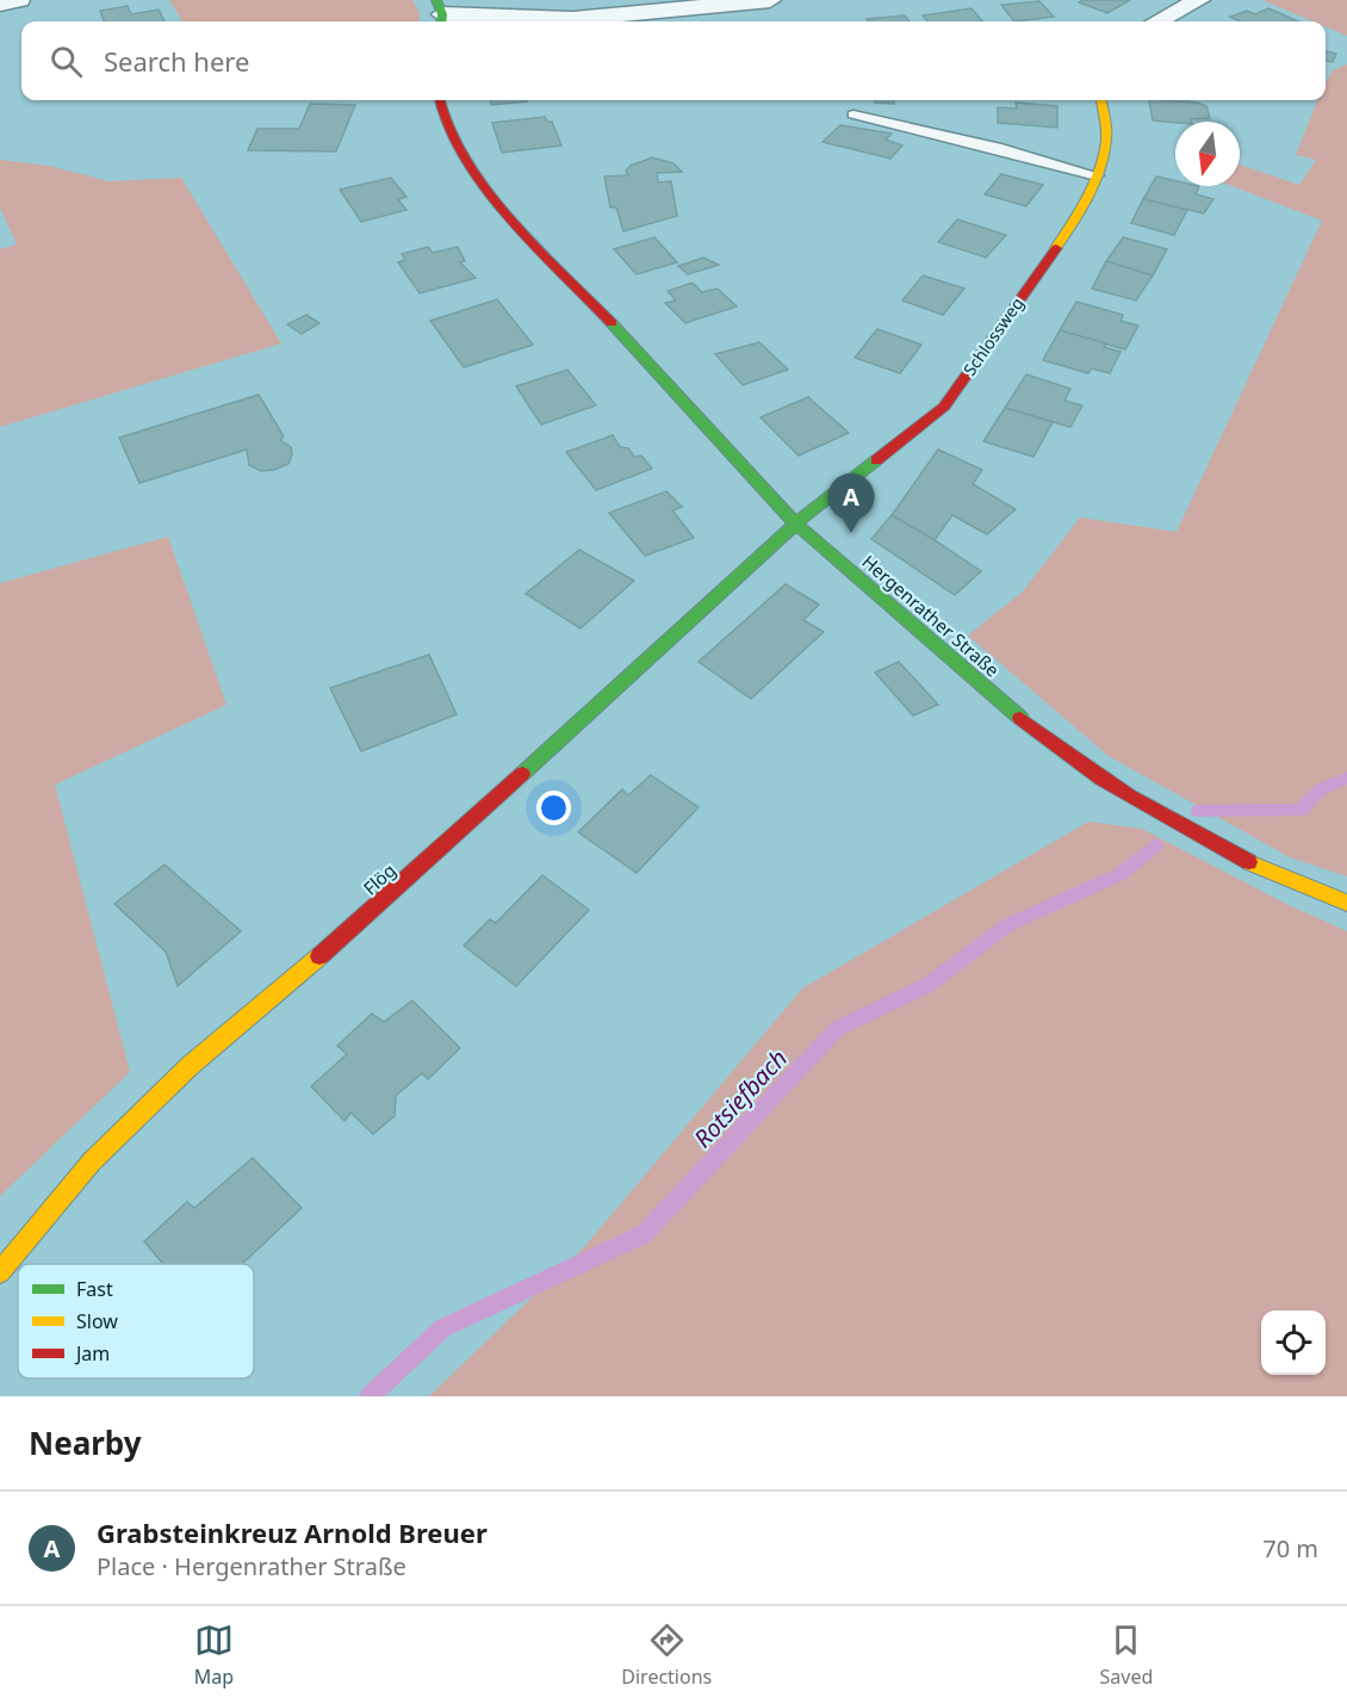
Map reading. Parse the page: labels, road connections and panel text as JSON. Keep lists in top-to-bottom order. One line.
{"streets":{"street":["Schlossweg","Hergenrather Straße","Flög"]},"crossings":[["Schlossweg","Hergenrather Straße"],["Schlossweg","Flög"],["Hergenrather Straße","Flög"]],"water":["Rotsiefbach"],"legend":["Fast","Slow","Jam"],"north":"bottom","page":{"search":"Search here","pins":"A","heading":"Nearby","list":[{"mark":"A","name":"Grabsteinkreuz Arnold Breuer","note":"Place · Hergenrather Straße","value":"70 m"}],"nav":["Map","Directions","Saved"]}}
